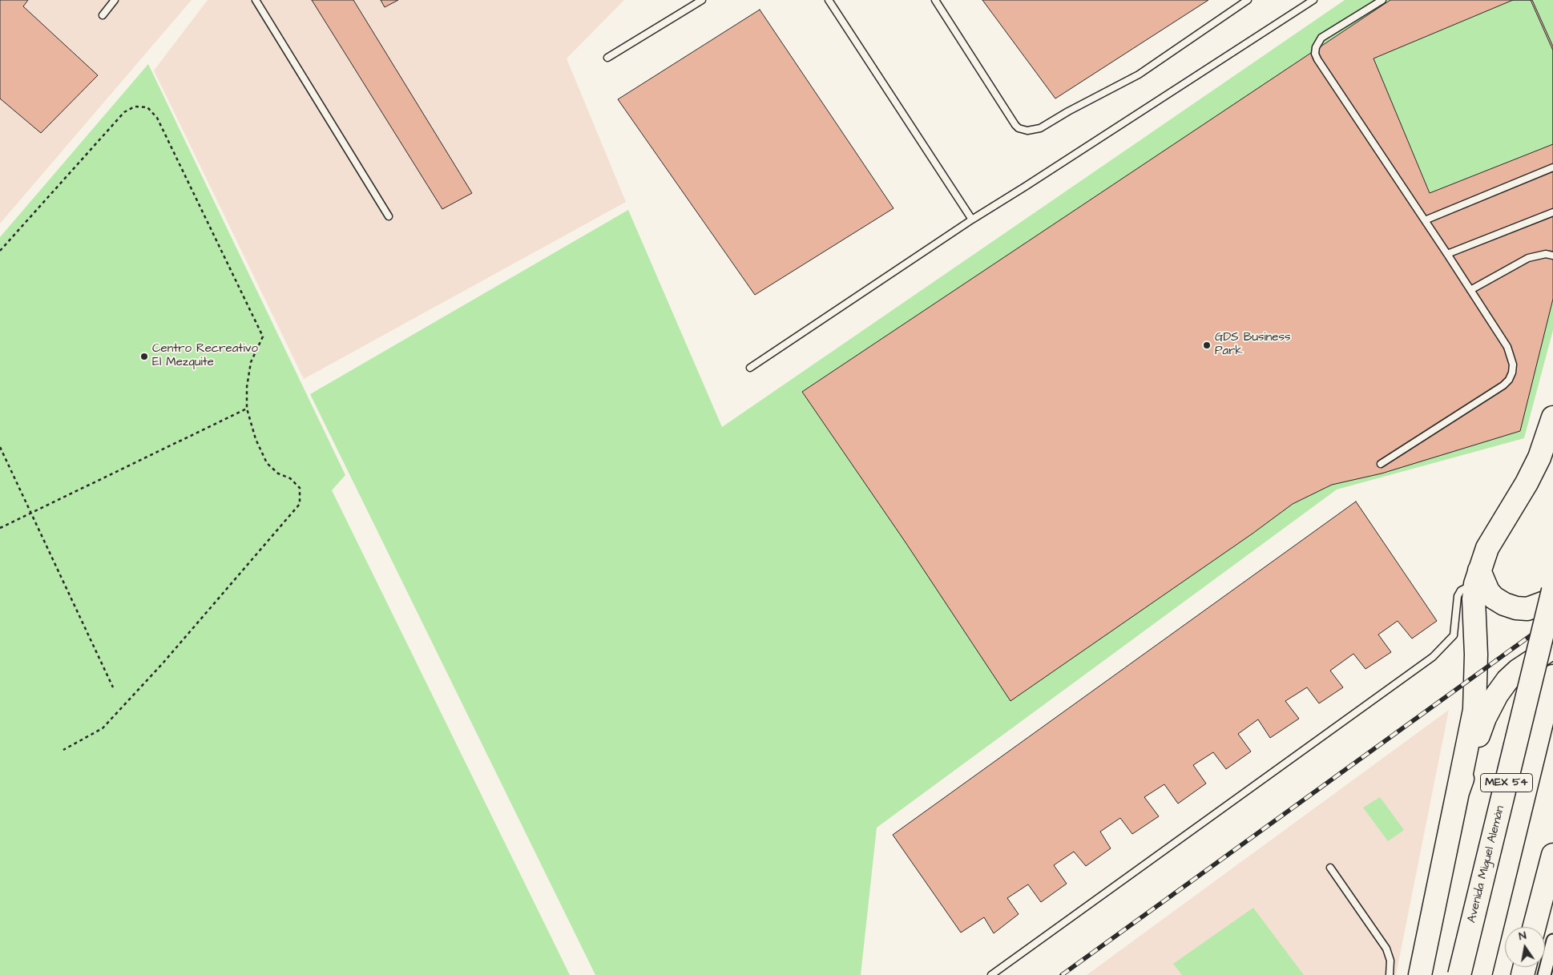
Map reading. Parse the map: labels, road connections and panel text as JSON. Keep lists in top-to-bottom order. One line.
{"streets":{"highway":["MEX 54","Avenida Miguel Alemán"]},"places":["GDS Business Park","Centro Recreativo El Mezquite"],"north":"top"}
